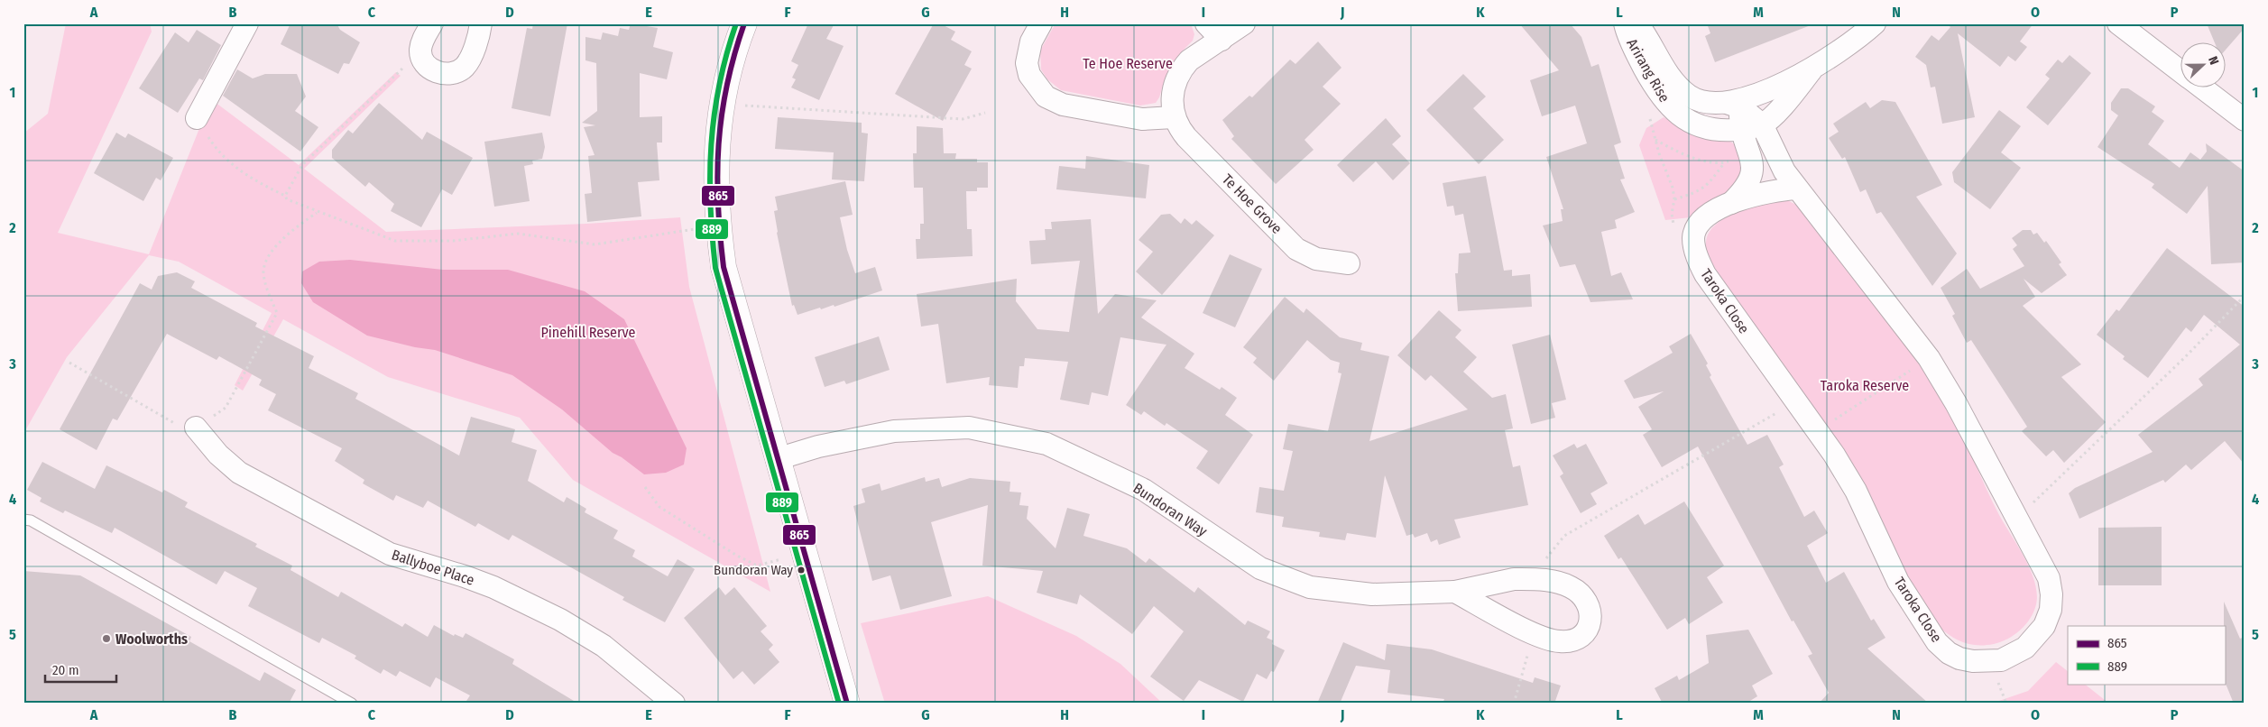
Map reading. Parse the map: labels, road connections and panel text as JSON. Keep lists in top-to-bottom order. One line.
{"streets":{"street":["Arirang Rise","Te Hoe Grove","Taroka Close","Bundoran Way","Ballyboe Place"]},"crossings":[["Arirang Rise","Taroka Close"]],"parks":["Te Hoe Reserve","Pinehill Reserve","Taroka Reserve"],"places":["Bundoran Way","Woolworths"],"lines":["transit line 865","transit line 889"],"legend":["865","889"],"scale_bar":"20 m","north":"right","grid":{"columns":["A","B","C","D","E","F","G","H","I","J","K","L","M","N","O","P"],"rows":["1","2","3","4","5"]}}
